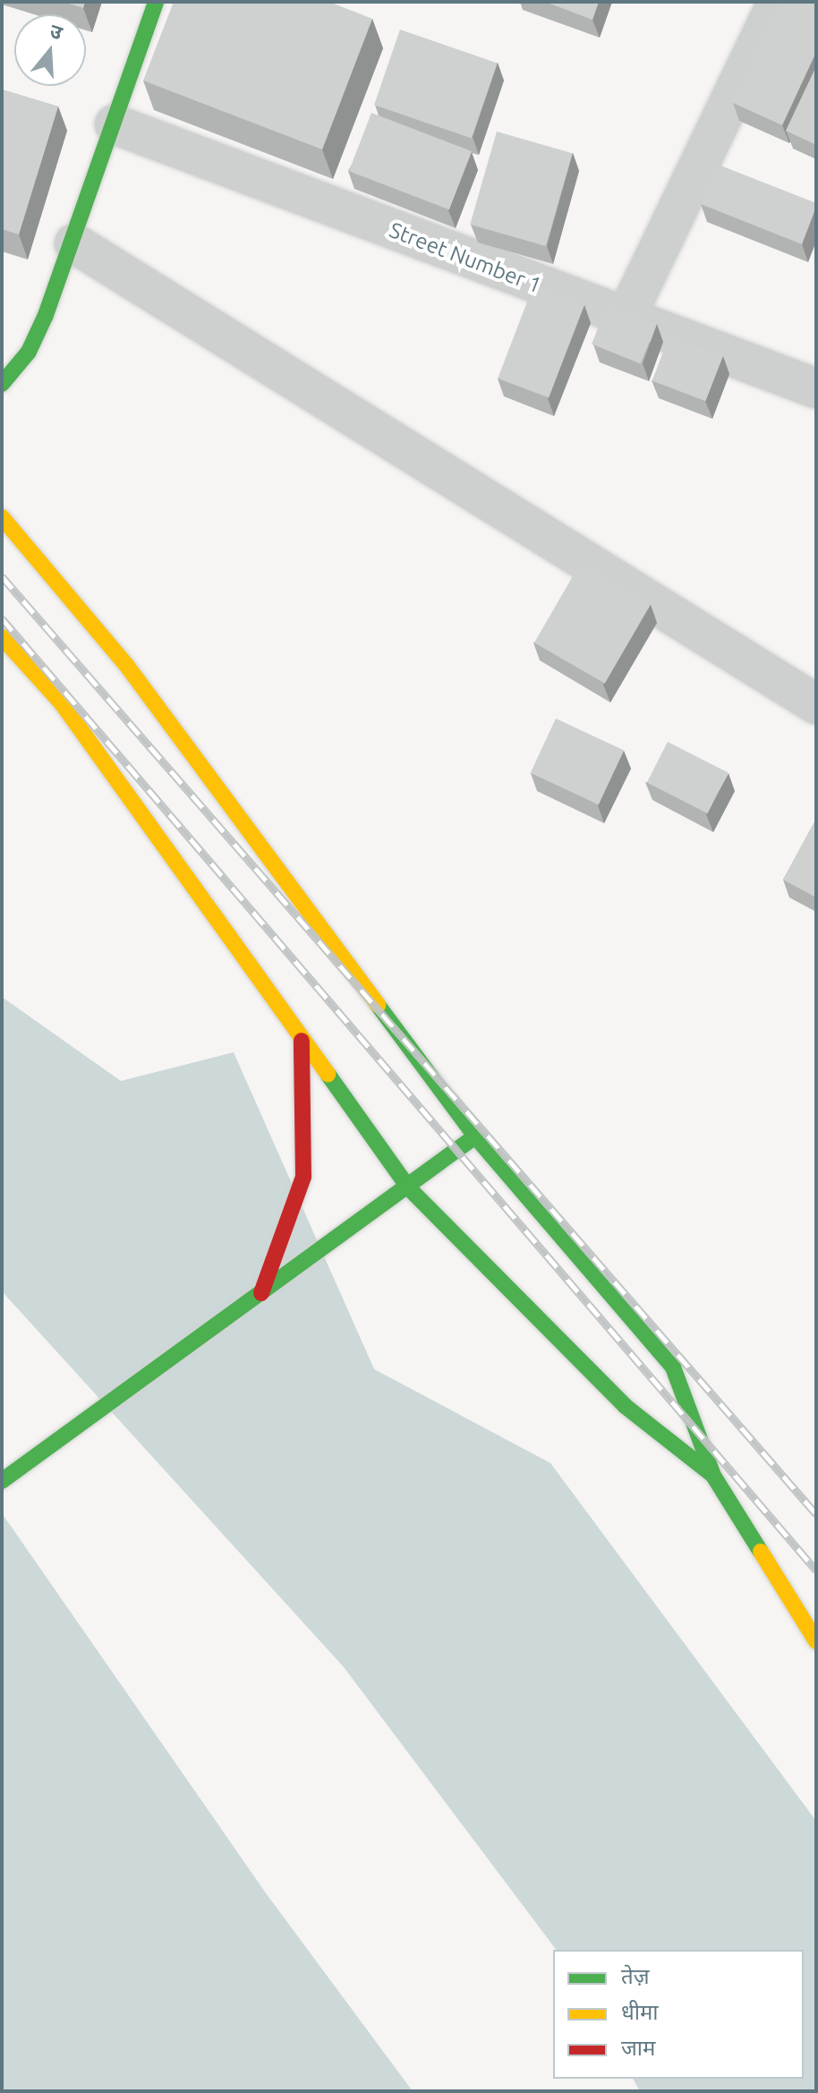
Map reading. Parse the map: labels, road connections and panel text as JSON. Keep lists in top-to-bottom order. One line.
{"streets":{"street":["Street Number 1"]},"legend":["तेज़","धीमा","जाम"],"north":"top"}
